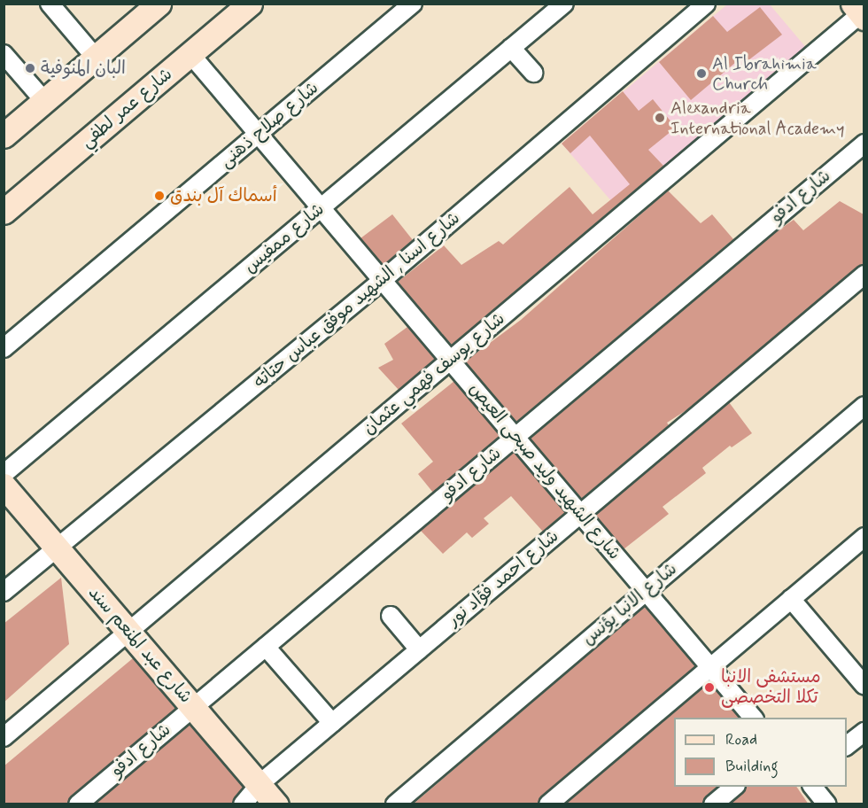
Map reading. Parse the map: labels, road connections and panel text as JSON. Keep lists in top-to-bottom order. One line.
{"streets":{"street":["شارع عمر لطفي","شارع صلاح ذهنى","شارع ادفو","شارع ممفيس","شارع اسنا , الشهيد موفق عباس حتاته","شارع يوسف فهمي عثمان","شارع الشهيد وليد صبحى العيص","شارع احمد فؤاد نور","شارع الانبا يؤنس","شارع عبد المنعم سند"]},"crossings":[["شارع عمر لطفي","شارع الشهيد وليد صبحى العيص"],["شارع صلاح ذهنى","شارع الشهيد وليد صبحى العيص"],["شارع ادفو","شارع الشهيد وليد صبحى العيص"],["شارع ادفو","شارع عبد المنعم سند"],["شارع ممفيس","شارع الشهيد وليد صبحى العيص"],["شارع اسنا , الشهيد موفق عباس حتاته","شارع الشهيد وليد صبحى العيص"],["شارع اسنا , الشهيد موفق عباس حتاته","شارع عبد المنعم سند"],["شارع يوسف فهمي عثمان","شارع الشهيد وليد صبحى العيص"],["شارع يوسف فهمي عثمان","شارع عبد المنعم سند"],["شارع الشهيد وليد صبحى العيص","شارع احمد فؤاد نور"],["شارع الشهيد وليد صبحى العيص","شارع الانبا يؤنس"],["شارع احمد فؤاد نور","شارع عبد المنعم سند"]],"places":["البان المنوفية","Al Ibrahimia Church","Alexandria International Academy","أسماك آل بندق","مستشفى الانبا تكلا التخصصى"],"legend":["Road","Building"]}
